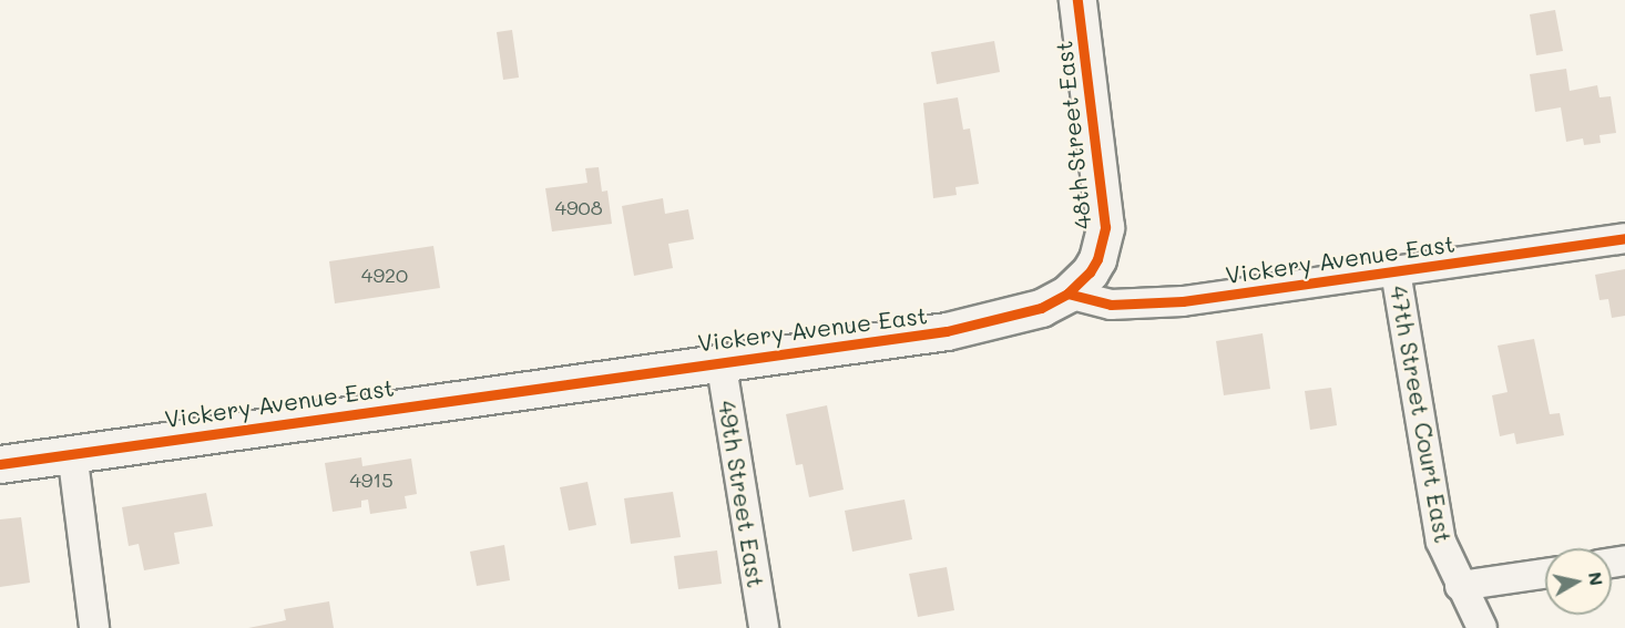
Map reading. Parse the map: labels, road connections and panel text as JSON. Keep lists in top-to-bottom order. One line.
{"streets":{"street":["48th Street East","Vickery Avenue East","47th Street Court East","49th Street East"]},"crossings":[["48th Street East","Vickery Avenue East"],["Vickery Avenue East","47th Street Court East"],["Vickery Avenue East","49th Street East"]],"house_numbers":["4908","4920","4915"],"north":"right"}
